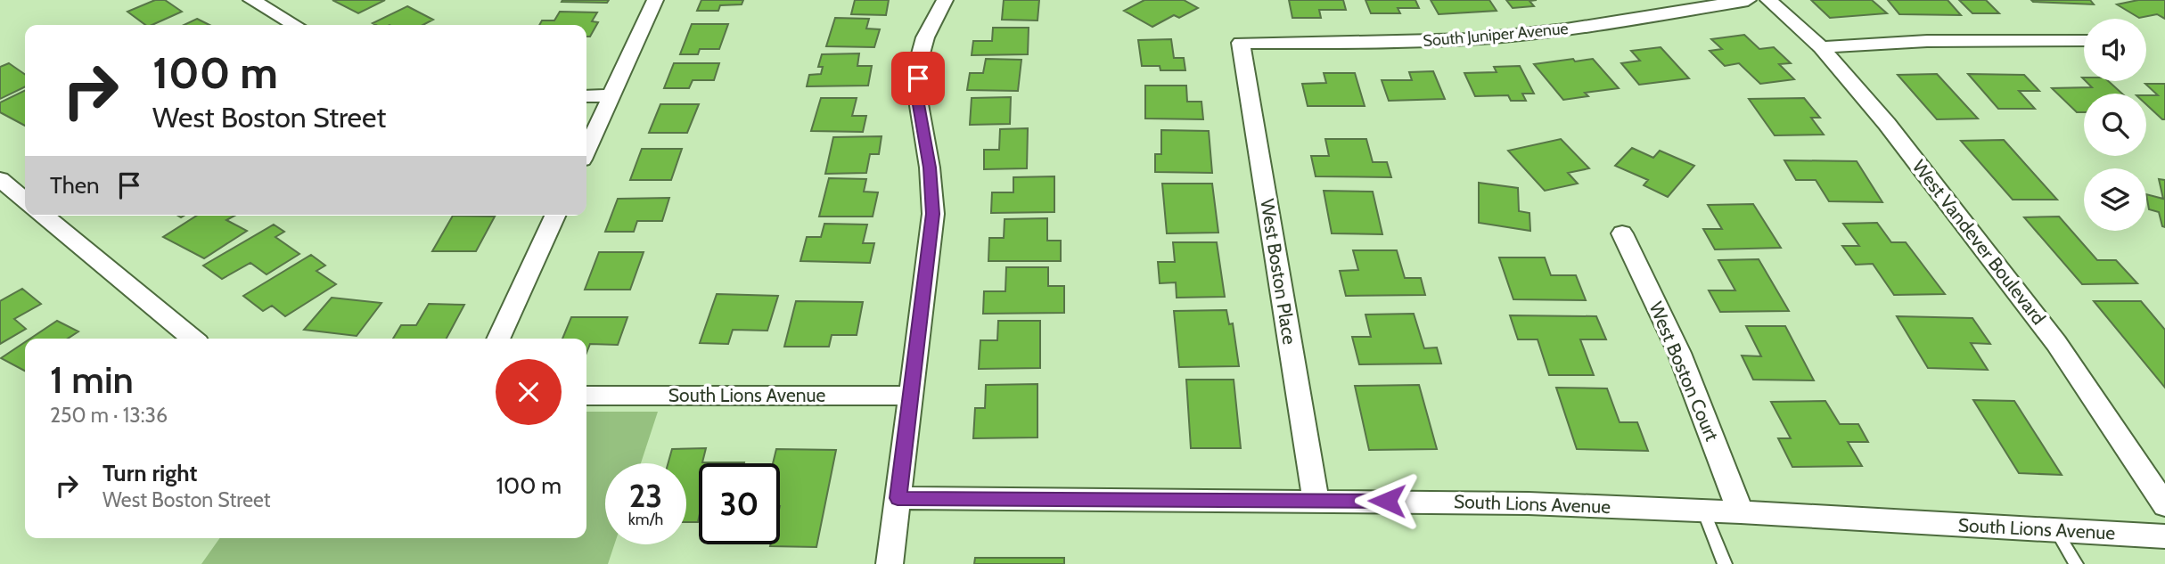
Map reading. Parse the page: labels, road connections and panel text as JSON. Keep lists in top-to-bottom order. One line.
{"streets":{"street":["South Juniper Avenue","West Vandever Boulevard","West Boston Place","West Boston Court","South Lions Avenue"]},"crossings":[["South Juniper Avenue","West Boston Place"],["West Boston Place","South Lions Avenue"],["West Boston Court","South Lions Avenue"]],"page":{"turn":["100 m","West Boston Street"],"then":"Then","heading":["1 min","250 m · 13:36"],"list":[{"name":"Turn right","note":"West Boston Street","value":"100 m"}],"speed":"23 km/h","limit":"30"}}
